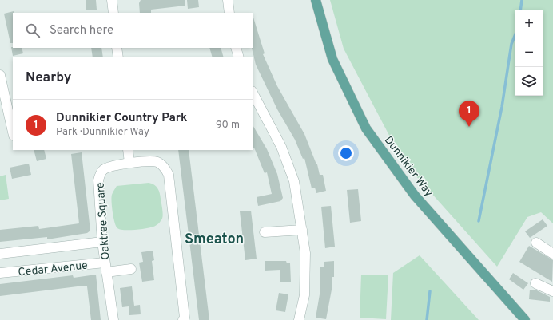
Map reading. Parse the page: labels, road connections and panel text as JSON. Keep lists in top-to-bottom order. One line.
{"streets":{"main road":["Dunnikier Way"],"street":["Oaktree Square","Cedar Avenue"]},"crossings":[["Oaktree Square","Cedar Avenue"]],"districts":["Smeaton"],"page":{"map_buttons":["+","−"],"search":"Search here","heading":"Nearby","list":[{"mark":"1","name":"Dunnikier Country Park","note":"Park · Dunnikier Way","value":"90 m"}],"pins":"1"}}
